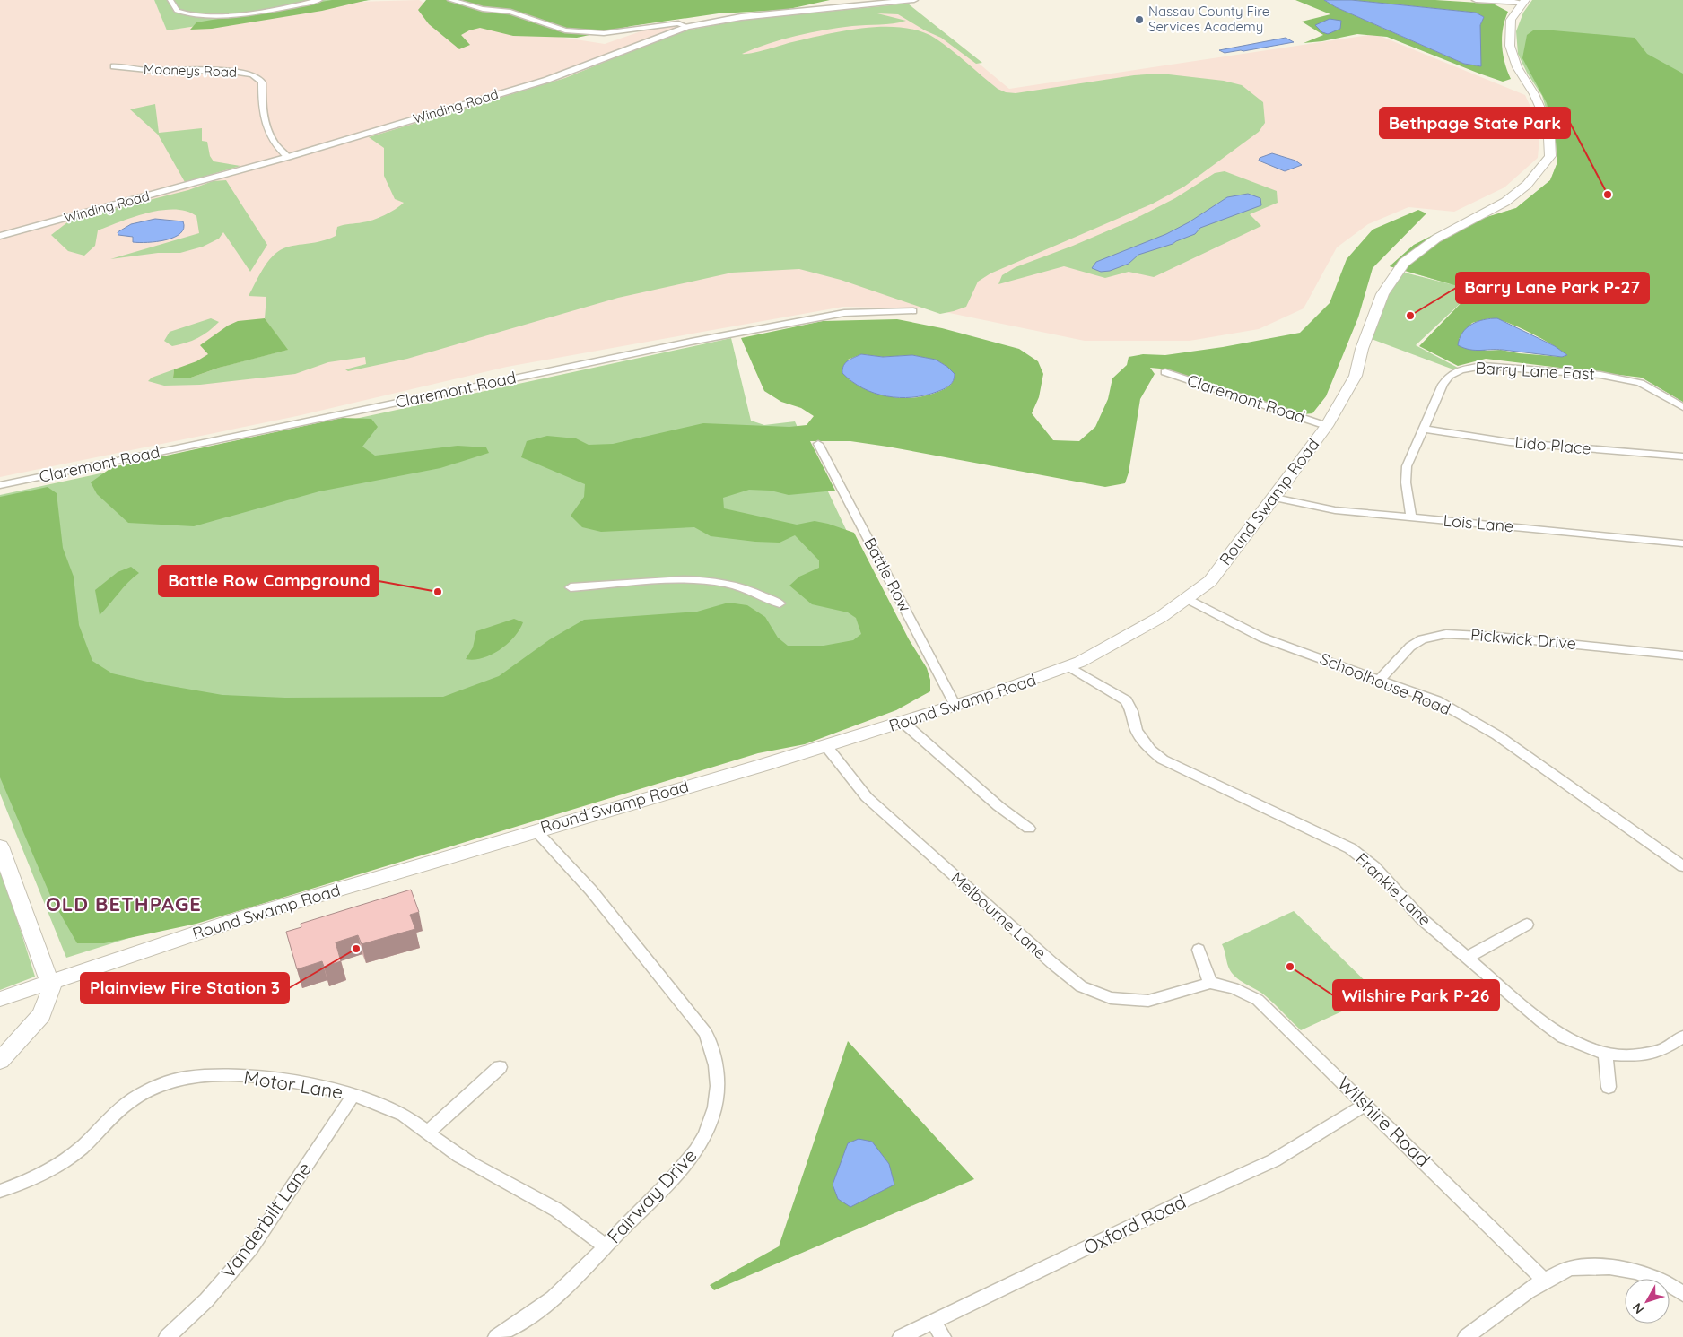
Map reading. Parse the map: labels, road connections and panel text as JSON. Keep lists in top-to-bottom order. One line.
{"streets":{"main road":["Round Swamp Road"],"street":["Mooneys Road","Winding Road","Barry Lane East","Claremont Road","Lido Place","Lois Lane","Battle Row","Pickwick Drive","Schoolhouse Road","Frankie Lane","Melbourne Lane","Motor Lane","Wilshire Road","Fairway Drive","Vanderbilt Lane","Oxford Road"]},"crossings":[["Mooneys Road","Winding Road"],["Barry Lane East","Lido Place"],["Barry Lane East","Lois Lane"],["Claremont Road","Round Swamp Road"],["Round Swamp Road","Lois Lane"],["Round Swamp Road","Battle Row"],["Round Swamp Road","Schoolhouse Road"],["Round Swamp Road","Frankie Lane"],["Round Swamp Road","Melbourne Lane"],["Round Swamp Road","Fairway Drive"],["Pickwick Drive","Schoolhouse Road"],["Melbourne Lane","Wilshire Road"],["Motor Lane","Fairway Drive"],["Motor Lane","Vanderbilt Lane"],["Wilshire Road","Oxford Road"]],"districts":["OLD BETHPAGE"],"places":["Nassau County Fire Services Academy","Bethpage State Park","Barry Lane Park P-27","Battle Row Campground","Plainview Fire Station 3","Wilshire Park P-26"],"north":"bottom left"}
